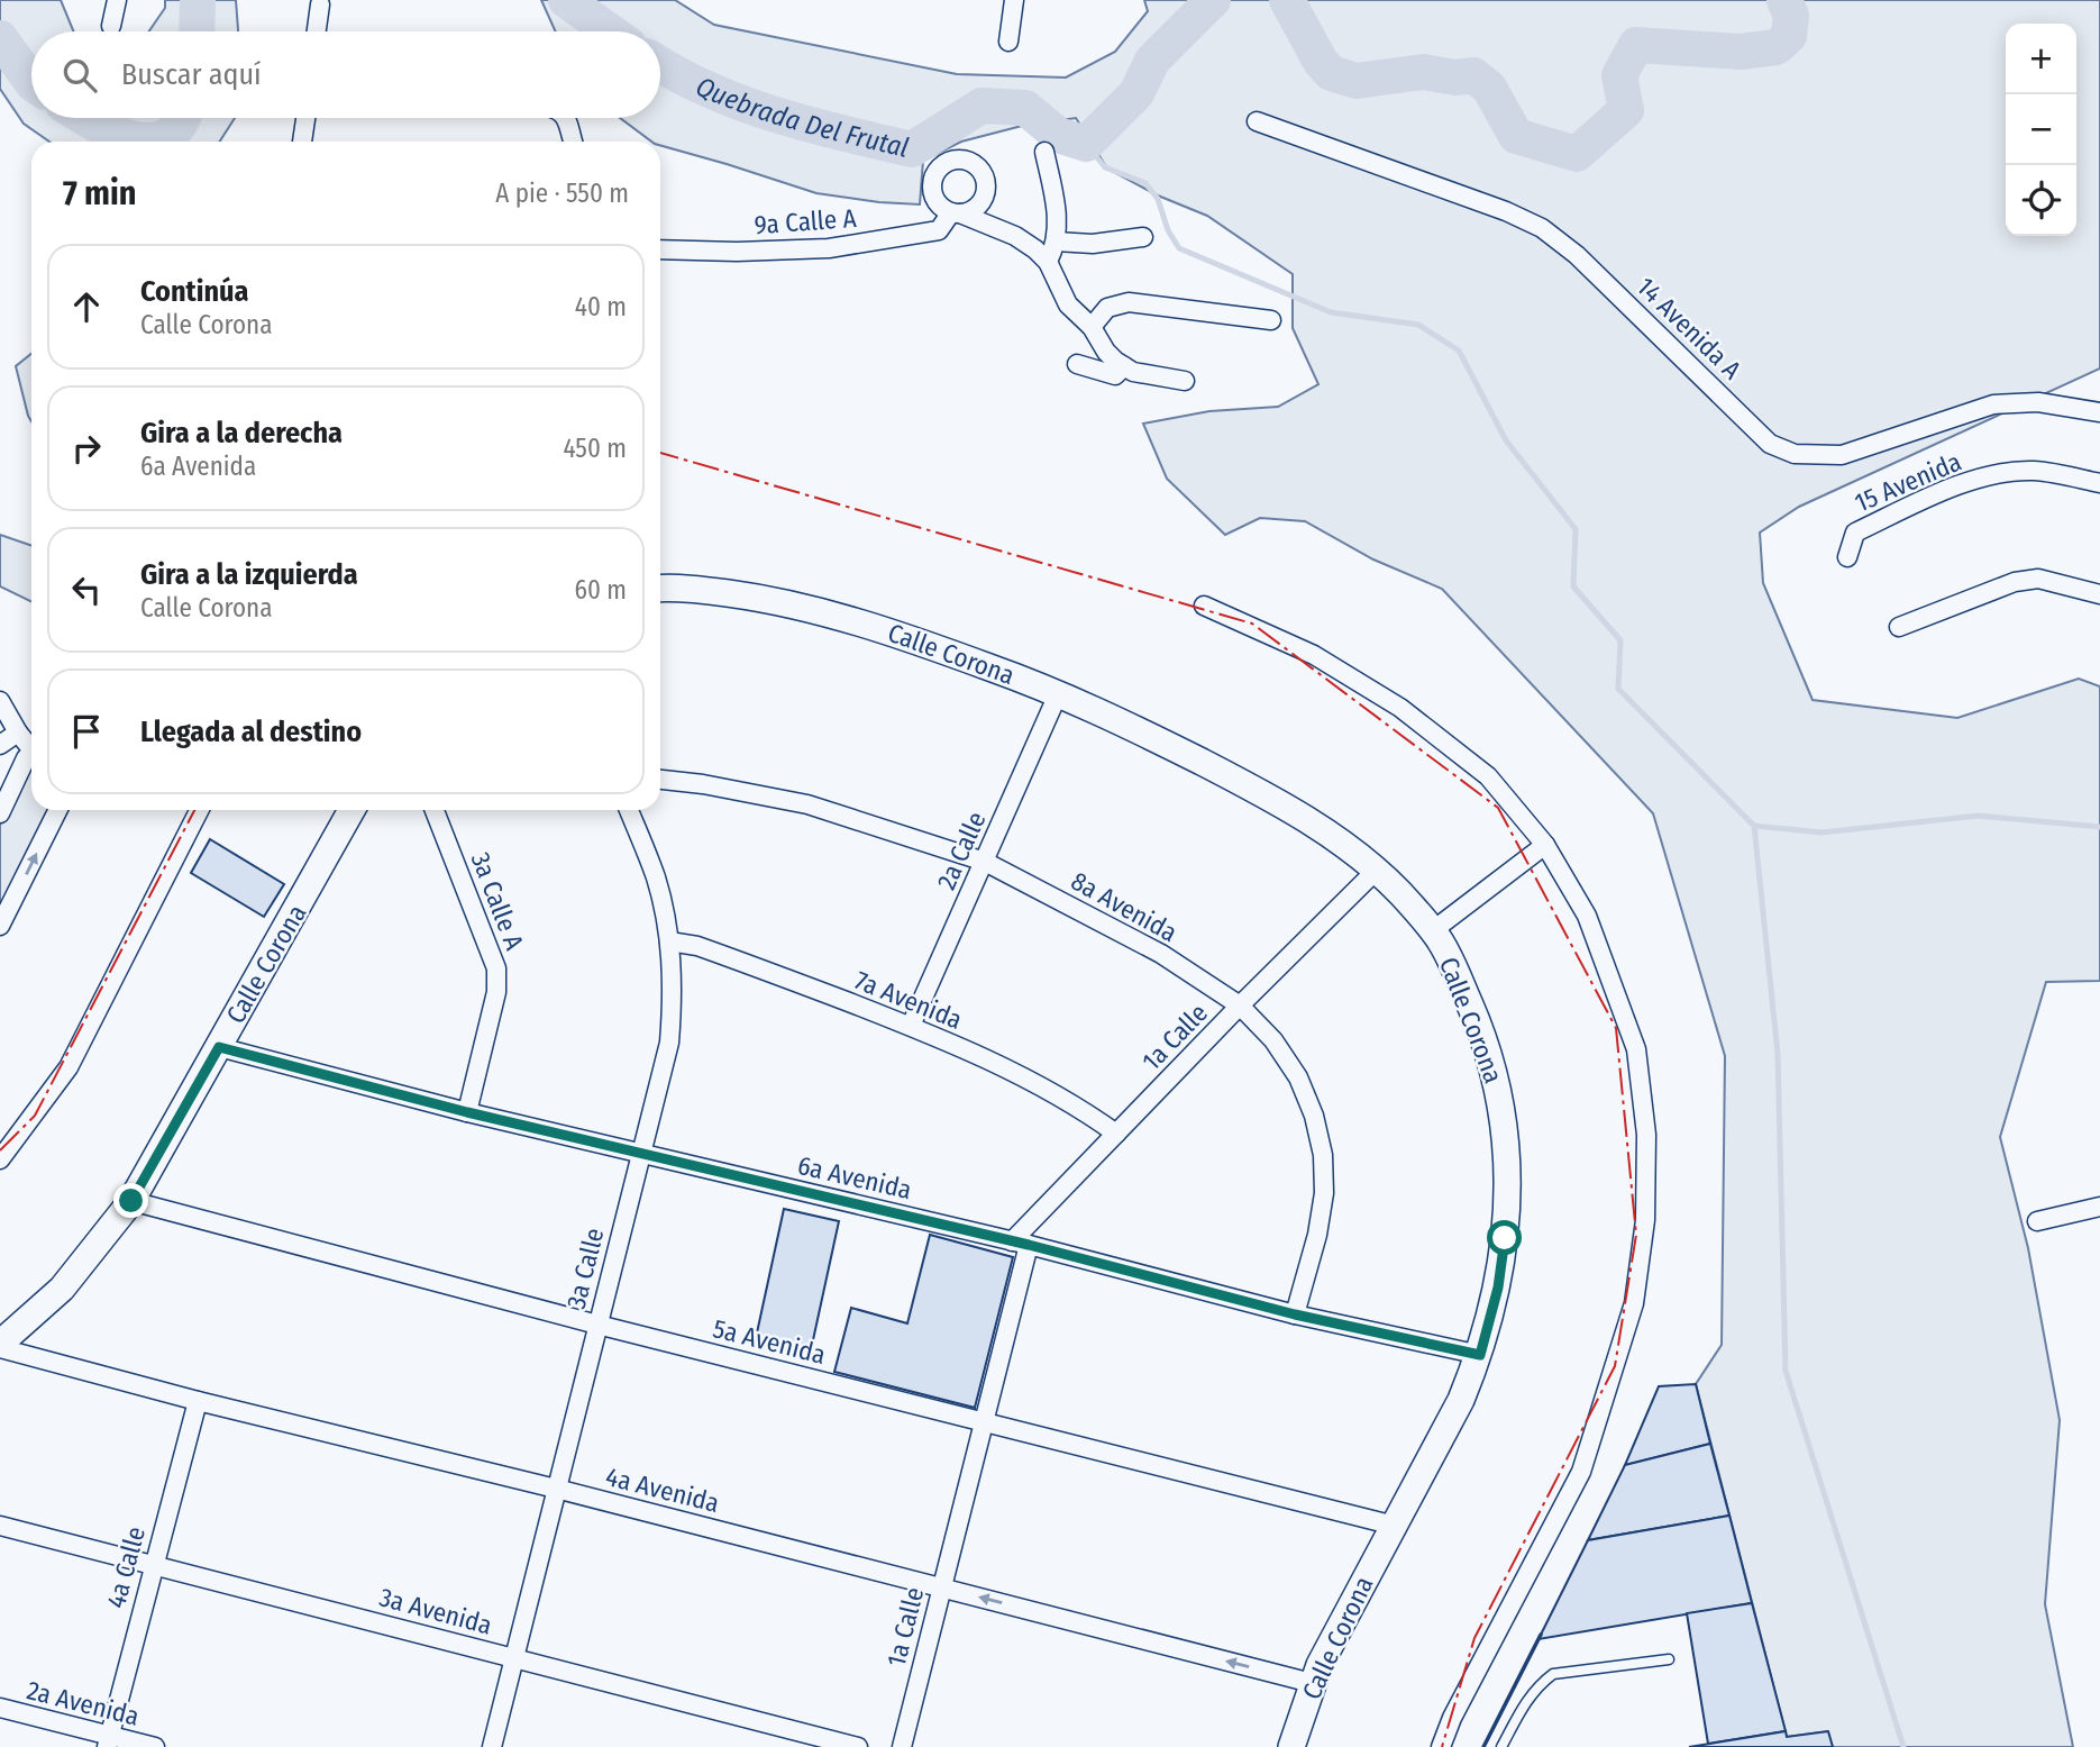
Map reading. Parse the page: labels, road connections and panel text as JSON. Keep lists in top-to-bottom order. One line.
{"streets":{"street":["9a Calle A","14 Avenida A","15 Avenida","Calle Corona","2a Calle","3a Calle A","8a Avenida","7a Avenida","1a Calle","6a Avenida","3a Calle","5a Avenida","4a Avenida","4a Calle","3a Avenida","2a Avenida"]},"crossings":[["Calle Corona","2a Calle"],["Calle Corona","1a Calle"],["Calle Corona","6a Avenida"],["Calle Corona","5a Avenida"],["Calle Corona","4a Avenida"],["2a Calle","8a Avenida"],["2a Calle","7a Avenida"],["3a Calle A","6a Avenida"],["8a Avenida","1a Calle"],["8a Avenida","6a Avenida"],["7a Avenida","1a Calle"],["7a Avenida","3a Calle"],["1a Calle","6a Avenida"],["1a Calle","5a Avenida"],["1a Calle","4a Avenida"],["6a Avenida","3a Calle"],["3a Calle","5a Avenida"],["3a Calle","4a Avenida"],["3a Calle","3a Avenida"],["4a Avenida","4a Calle"],["4a Calle","3a Avenida"],["4a Calle","2a Avenida"]],"water":["Quebrada Del Frutal"],"page":{"map_buttons":["+","−"],"search":"Buscar aquí","heading":["7 min","A pie · 550 m"],"list":[["Continúa","Calle Corona","40 m"],["Gira a la derecha","6a Avenida","450 m"],["Gira a la izquierda","Calle Corona","60 m"],"Llegada al destino"]}}
